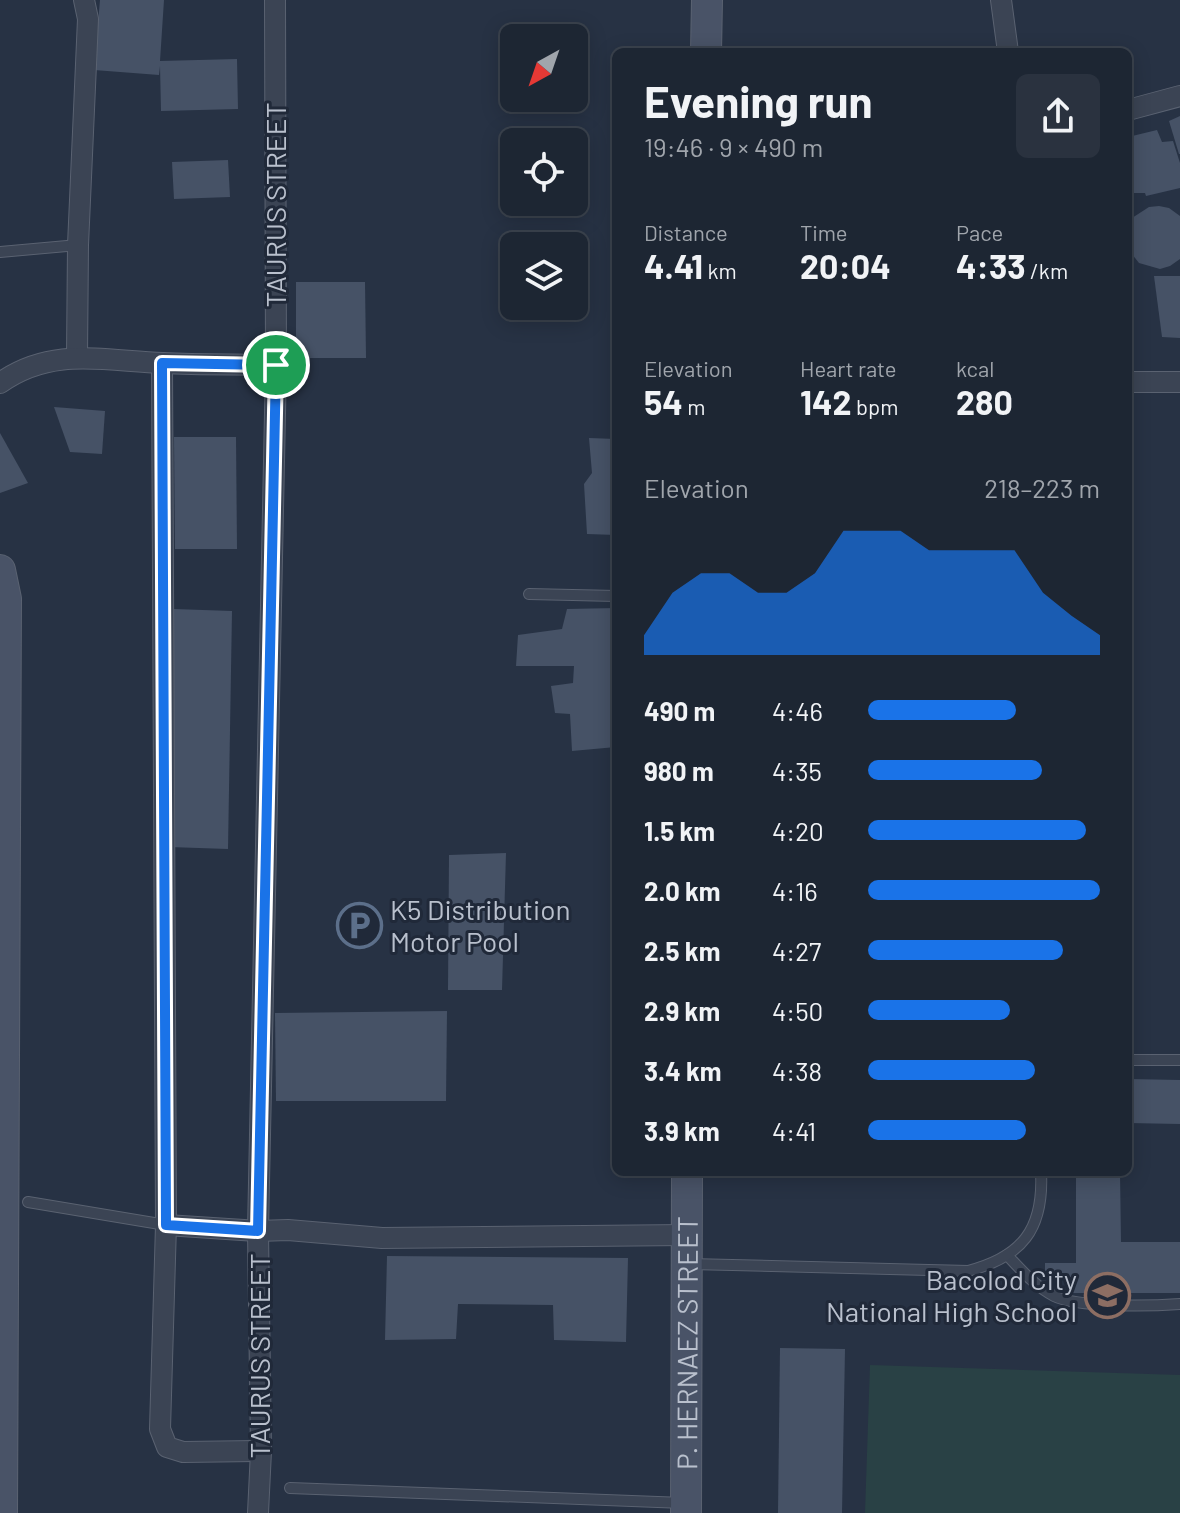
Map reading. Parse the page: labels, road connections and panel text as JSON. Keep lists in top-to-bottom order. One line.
{"streets":{"street":["TAURUS STREET","P. HERNAEZ STREET"]},"places":{"parking":["K5 Distribution Motor Pool"],"school or university":["Bacolod City National High School"]},"north":"bottom left","page":{"heading":["Evening run","19:46 · 9 × 490 m"],"stats":[["Distance","4.41 km"],["Time","20:04"],["Pace","4:33 /km"],["Elevation","54 m"],["Heart rate","142 bpm"],["kcal","280"]],"chart":["Elevation","218–223 m"],"list":[{"name":"490 m","note":"4:46"},{"name":"980 m","note":"4:35"},{"name":"1.5 km","note":"4:20"},{"name":"2.0 km","note":"4:16"},{"name":"2.5 km","note":"4:27"},{"name":"2.9 km","note":"4:50"},{"name":"3.4 km","note":"4:38"},{"name":"3.9 km","note":"4:41"}]}}
